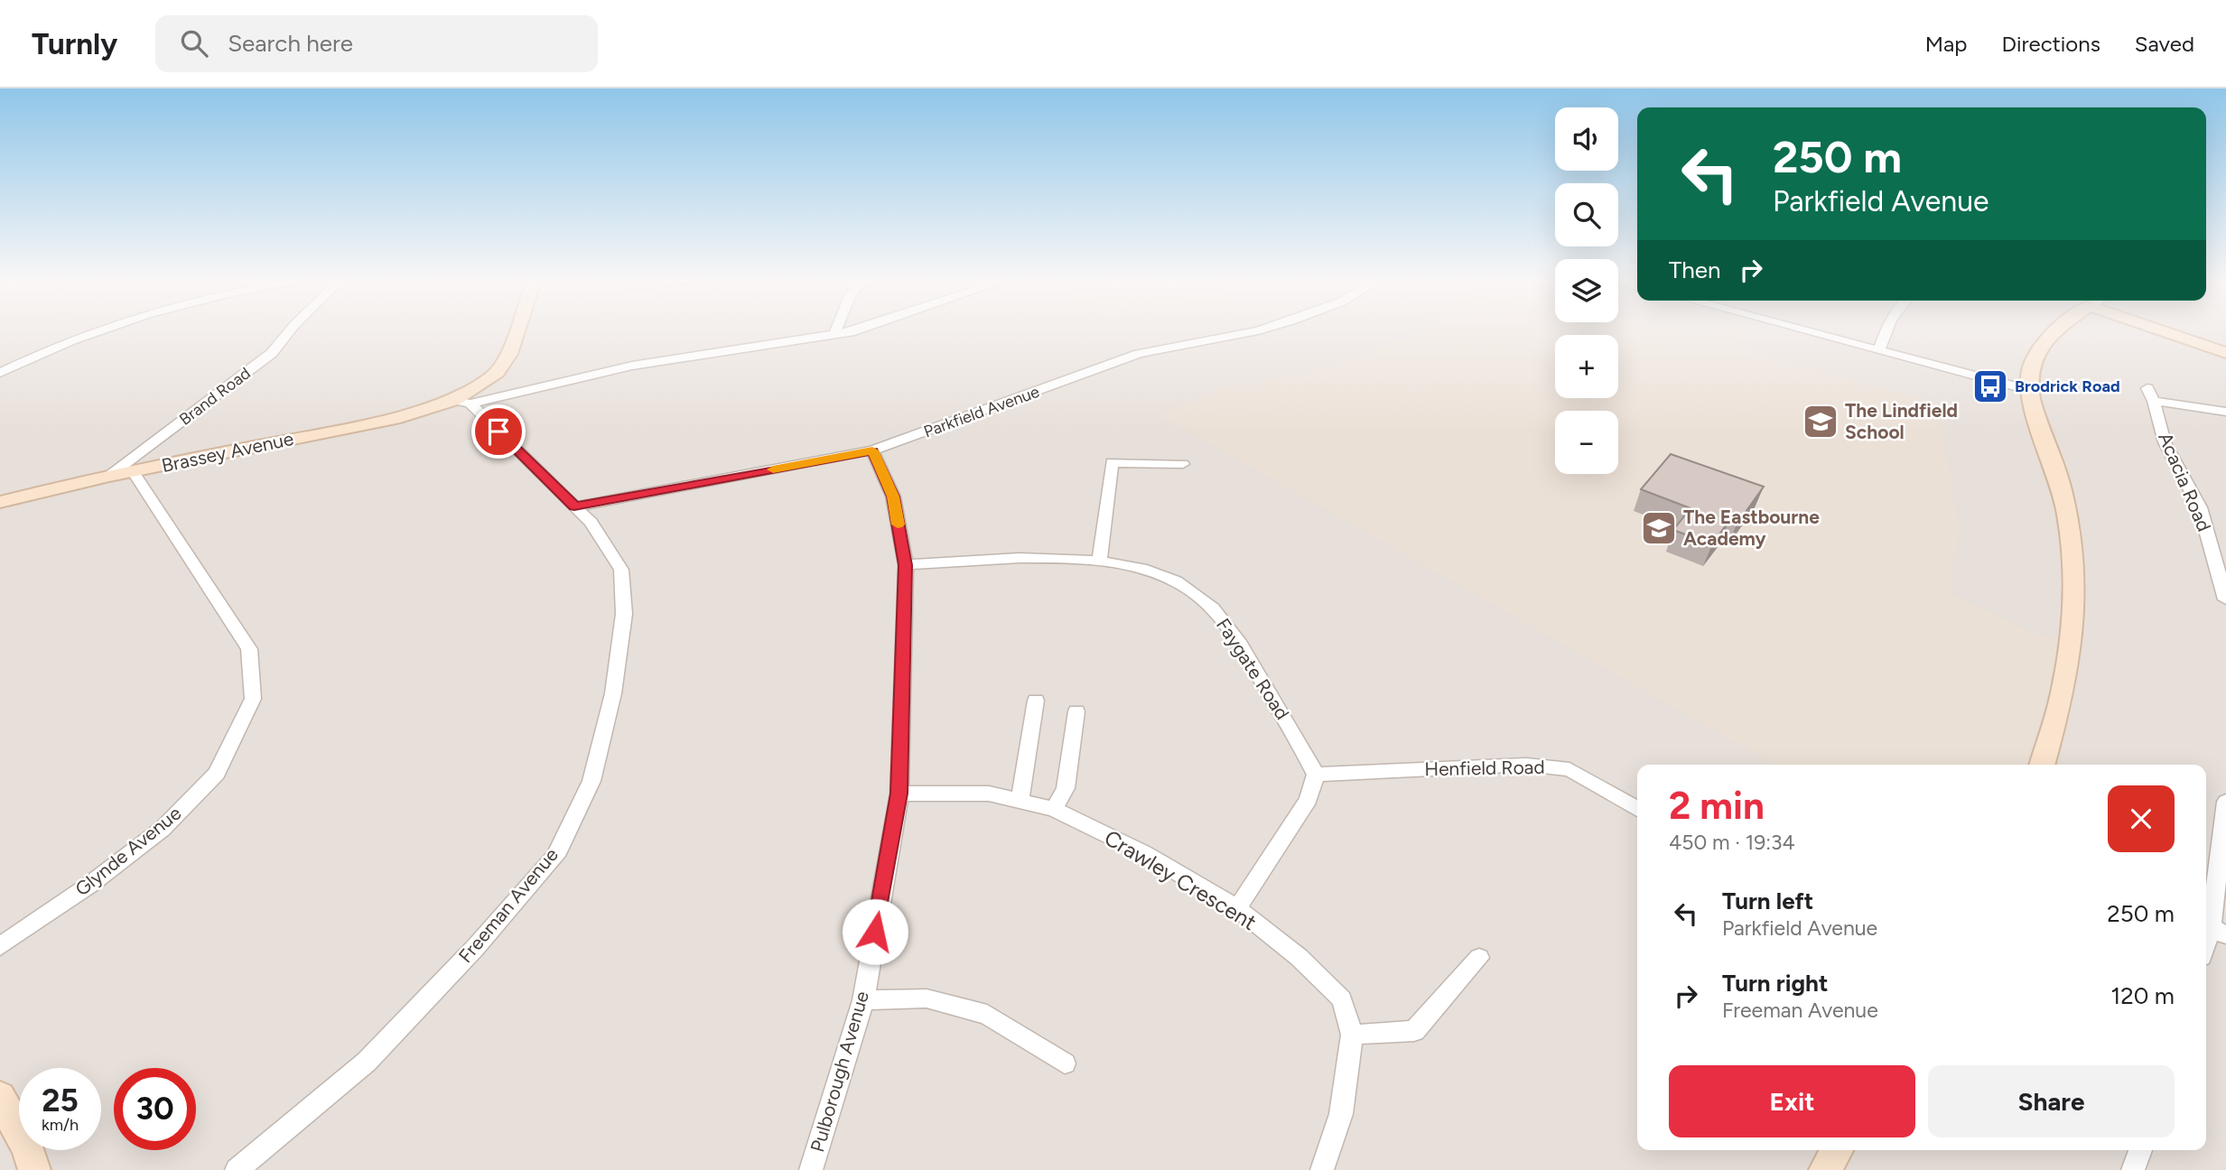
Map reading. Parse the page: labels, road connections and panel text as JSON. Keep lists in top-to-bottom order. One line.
{"streets":{"street":["Brand Road","Parkfield Avenue","Brassey Avenue","Acacia Road","Faygate Road","Henfield Road","Glynde Avenue","Crawley Crescent","Freeman Avenue","Pulborough Avenue"]},"crossings":[["Brand Road","Brassey Avenue"],["Parkfield Avenue","Freeman Avenue"],["Parkfield Avenue","Pulborough Avenue"],["Brassey Avenue","Glynde Avenue"],["Brassey Avenue","Freeman Avenue"],["Faygate Road","Henfield Road"],["Faygate Road","Pulborough Avenue"],["Crawley Crescent","Pulborough Avenue"]],"places":{"bus stop":["Brodrick Road"],"school or university":["The Lindfield School","The Eastbourne Academy"]},"page":{"header":"Turnly","search":"Search here","nav":["Map","Directions","Saved"],"map_buttons":["+","−"],"turn":["250 m","Parkfield Avenue"],"then":"Then","heading":["2 min","450 m · 19:34"],"list":[{"name":"Turn left","note":"Parkfield Avenue","value":"250 m"},{"name":"Turn right","note":"Freeman Avenue","value":"120 m"}],"buttons":["Exit","Share"],"speed":"25 km/h","limit":"30"}}
